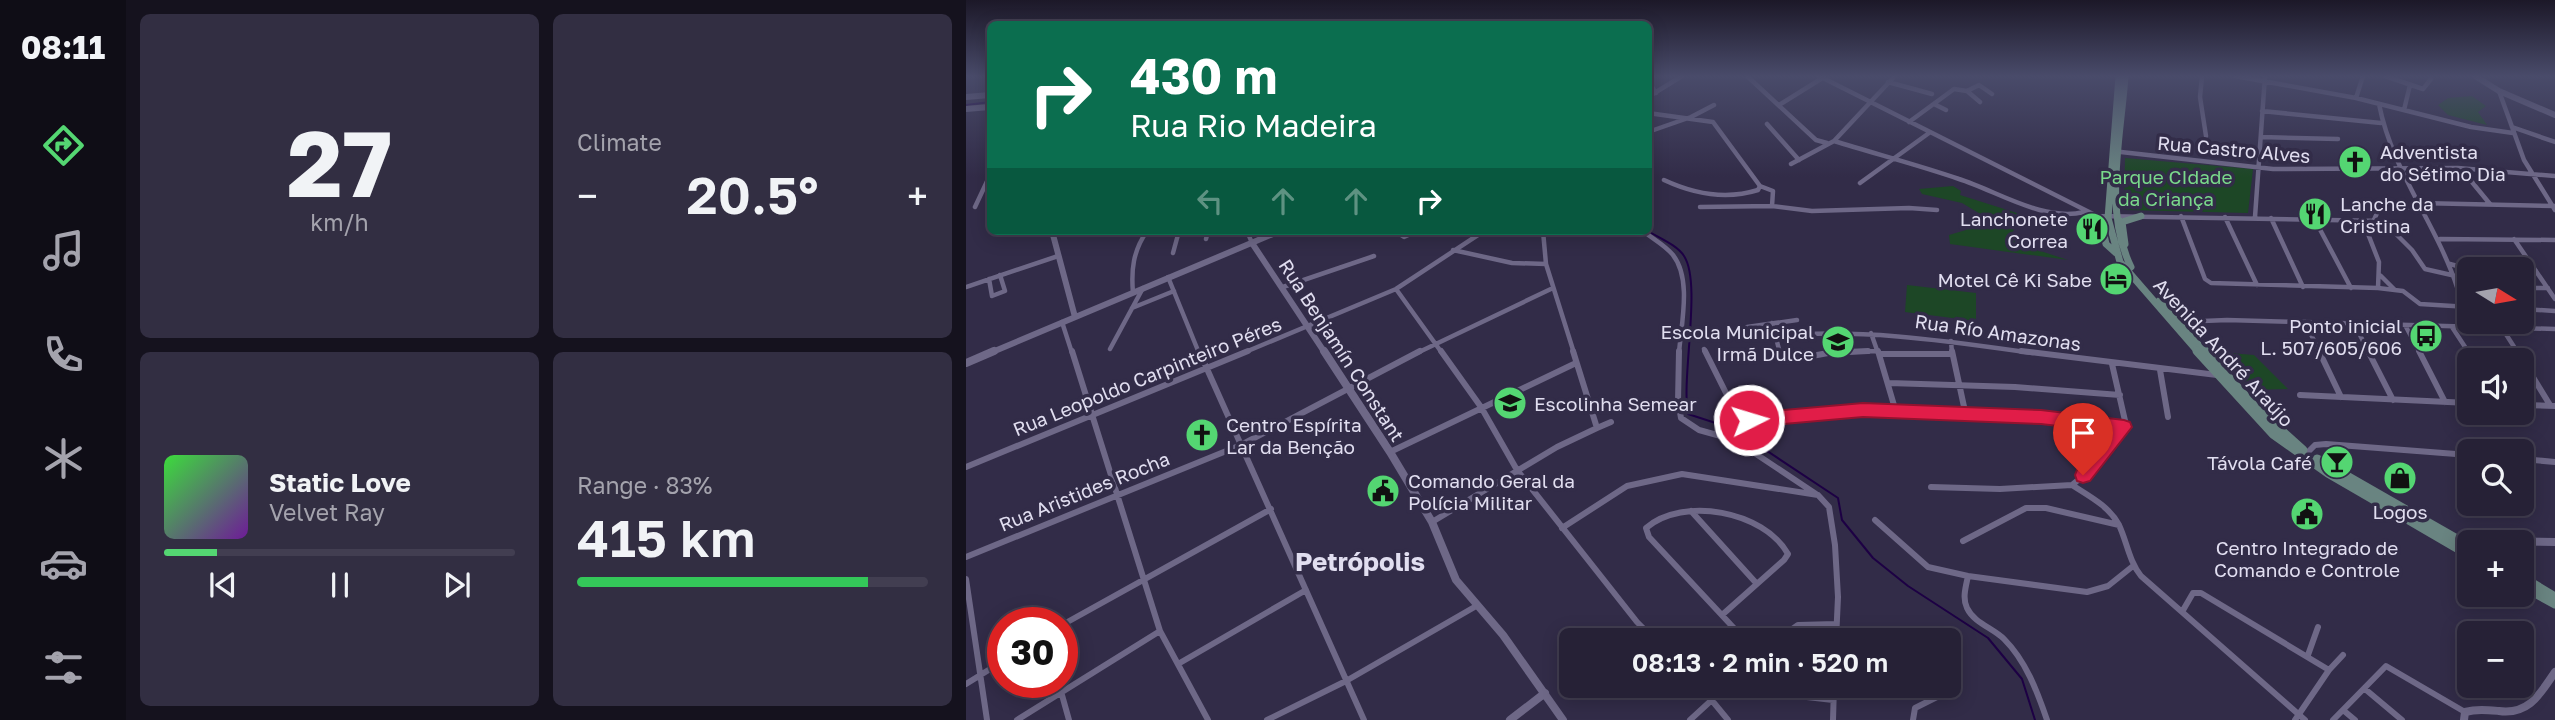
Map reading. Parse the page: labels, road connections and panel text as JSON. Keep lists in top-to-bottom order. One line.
{"streets":{"main road":["Avenida André Araújo"],"street":["Rua Castro Alves","Rua Río Amazonas","Rua Benjamín Constant","Rua Leopoldo Carpinteiro Péres","Rua Aristides Rocha"]},"crossings":[["Rua Castro Alves","Avenida André Araújo"],["Rua Río Amazonas","Avenida André Araújo"],["Rua Benjamín Constant","Rua Leopoldo Carpinteiro Péres"],["Rua Benjamín Constant","Rua Aristides Rocha"]],"districts":["Petrópolis"],"parks":["Parque CIdade da Criança"],"places":{"church":["Adventista do Sétimo Dia","Centro Espírita Lar da Benção"],"restaurant":["Lanche da Cristina","Lanchonete Correa"],"hotel":["Motel Cê Ki Sabe"],"bus stop":["Ponto inicial L. 507/605/606"],"school or university":["Escola Municipal Irmã Dulce","Escolinha Semear"],"bar":["Távola Café"],"shop":["Logos"],"public building":["Comando Geral da Polícia Militar","Centro Integrado de Comando e Controle"]},"north":"right","page":{"tabs":"08:11","tile":[["27","km/h"],"Climate",["Range · 83%","415 km"]],"turn":["430 m","Rua Rio Madeira"],"heat":["−","20.5°","+"],"map_buttons":["+","−"],"song":["Static Love","Velvet Ray"],"limit":"30","trip":"08:13 · 2 min · 520 m"}}
